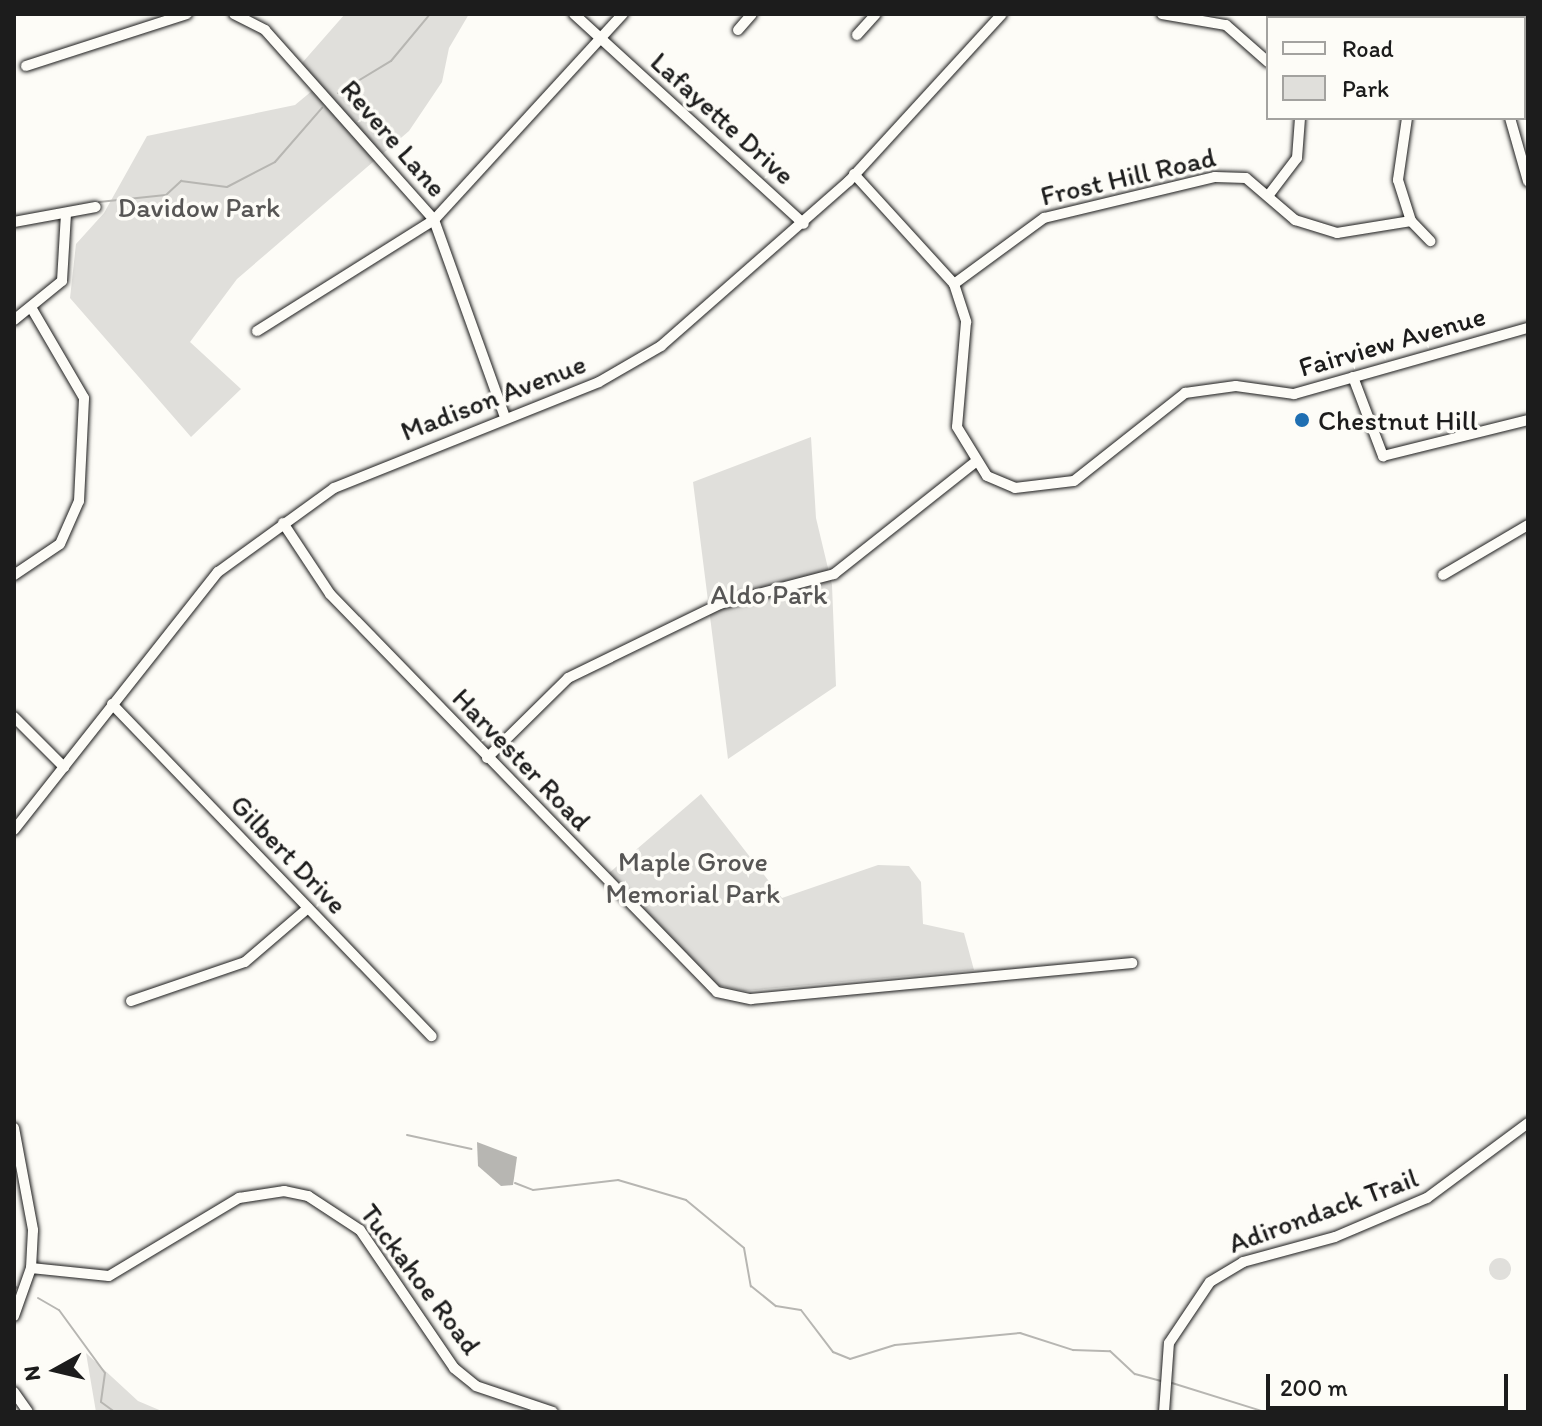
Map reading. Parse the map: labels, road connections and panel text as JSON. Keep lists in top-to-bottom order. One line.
{"streets":{"street":["Lafayette Drive","Revere Lane","Frost Hill Road","Fairview Avenue","Madison Avenue","Harvester Road","Gilbert Drive","Adirondack Trail","Tuckahoe Road"]},"crossings":[["Lafayette Drive","Madison Avenue"],["Revere Lane","Madison Avenue"],["Madison Avenue","Harvester Road"],["Madison Avenue","Gilbert Drive"]],"parks":["Davidow Park","Aldo Park","Maple Grove Memorial Park"],"places":["Chestnut Hill"],"legend":["Road","Park"],"scale_bar":"200 m","north":"left"}
